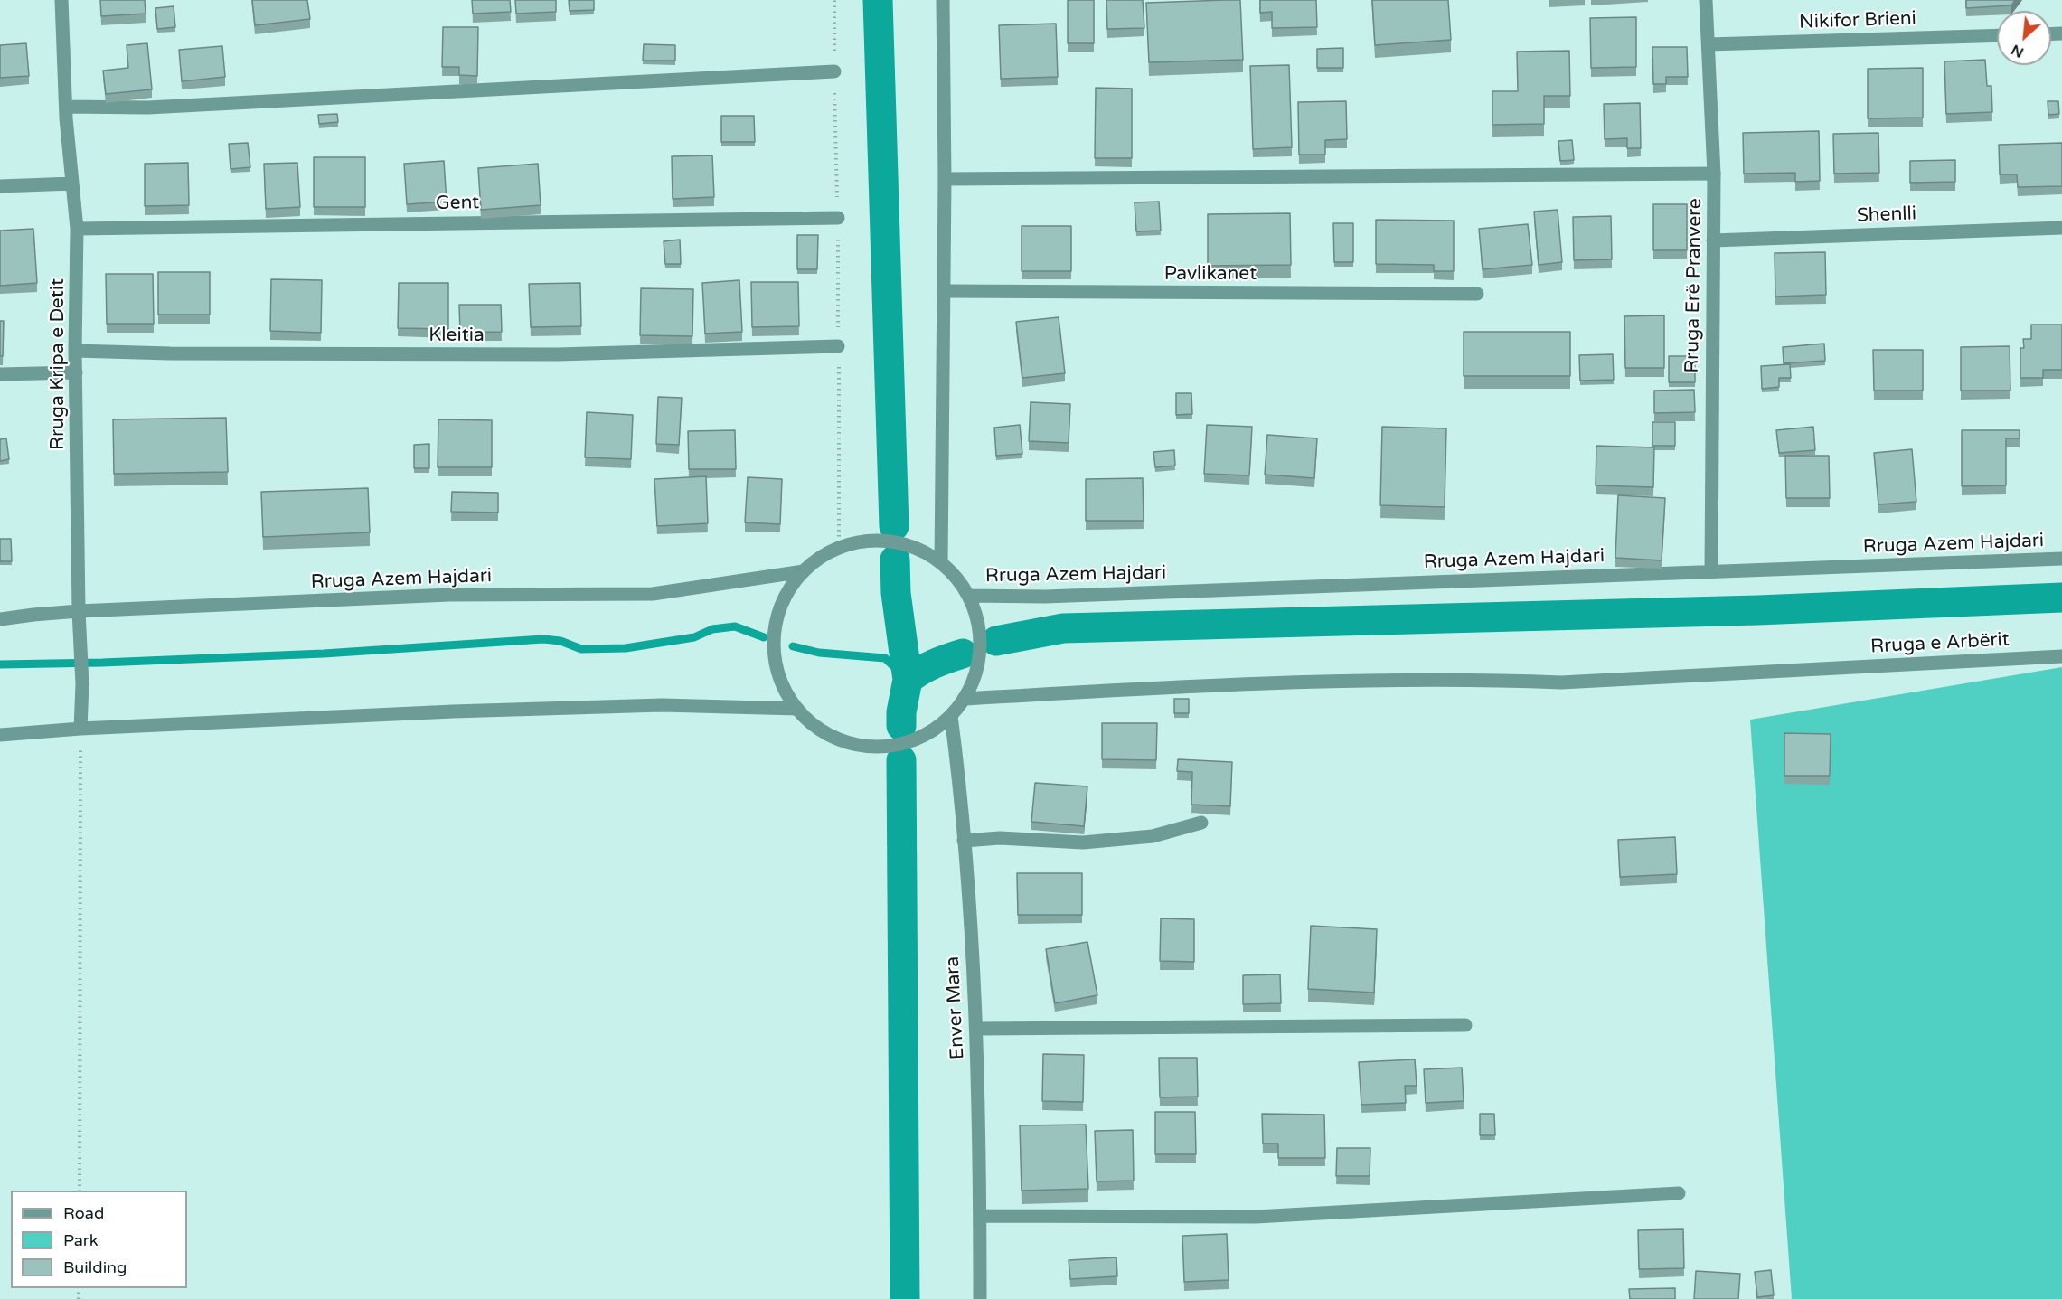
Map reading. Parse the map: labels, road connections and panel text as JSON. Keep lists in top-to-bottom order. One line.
{"streets":{"street":["Nikifor Brieni","Gent","Shenlli","Pavlikanet","Rruga Erë Pranvere","Kleitia","Rruga Kripa e Detit","Rruga Azem Hajdari","Rruga e Arbërit","Enver Mara"]},"crossings":[["Nikifor Brieni","Rruga Erë Pranvere"],["Gent","Rruga Kripa e Detit"],["Shenlli","Rruga Erë Pranvere"],["Rruga Erë Pranvere","Rruga Azem Hajdari"],["Kleitia","Rruga Kripa e Detit"],["Rruga Kripa e Detit","Rruga Azem Hajdari"],["Rruga Azem Hajdari","Rruga e Arbërit"],["Rruga Azem Hajdari","Enver Mara"]],"legend":["Road","Park","Building"],"north":"bottom left"}
